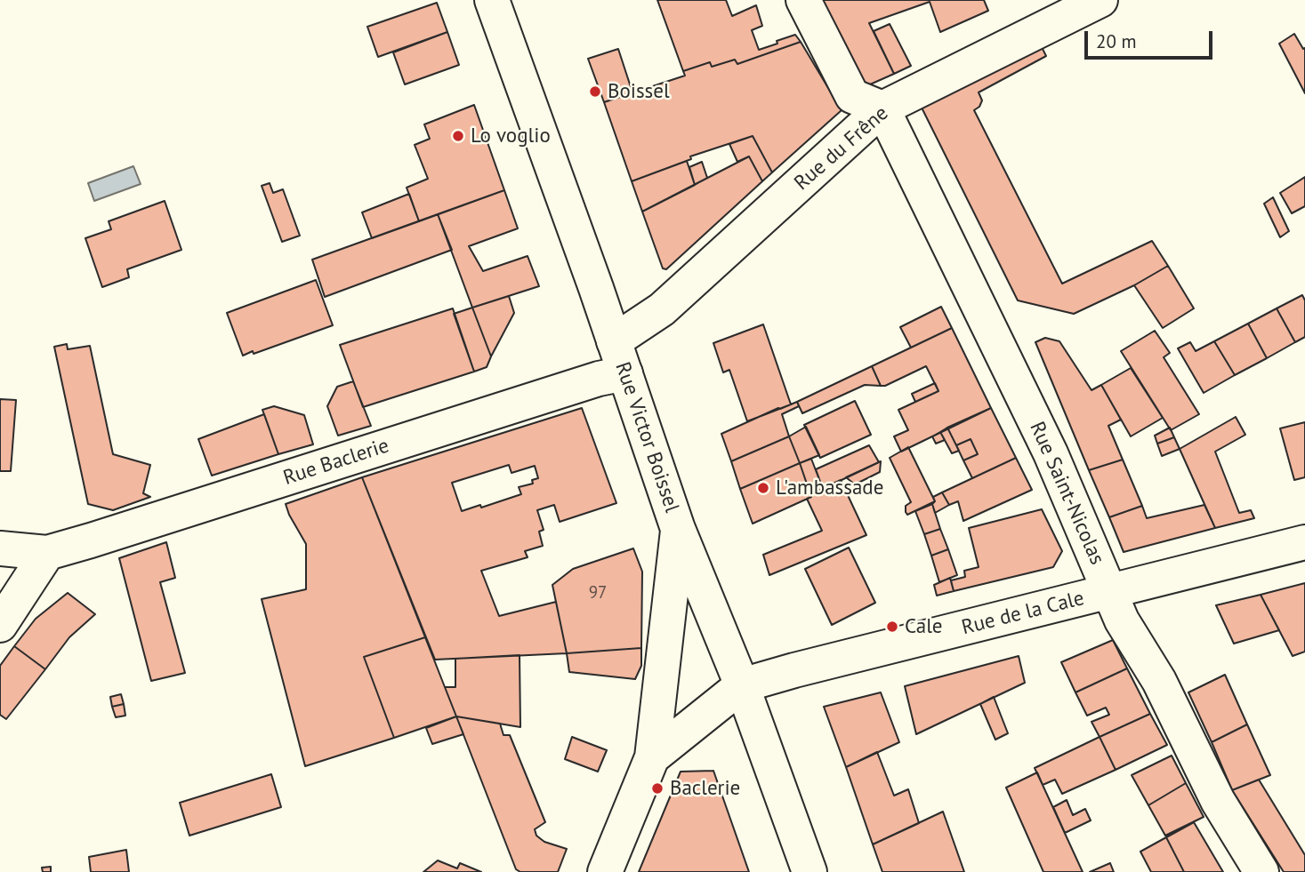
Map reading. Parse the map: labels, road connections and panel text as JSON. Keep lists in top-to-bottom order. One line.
{"streets":{"street":["Rue du Frêne","Rue Victor Boissel","Rue Baclerie","Rue Saint-Nicolas","Rue de la Cale"]},"crossings":[["Rue du Frêne","Rue Victor Boissel"],["Rue du Frêne","Rue Saint-Nicolas"],["Rue Victor Boissel","Rue Baclerie"],["Rue Victor Boissel","Rue de la Cale"],["Rue Saint-Nicolas","Rue de la Cale"]],"places":["Boissel","Lo voglio","L'ambassade","Cale","Baclerie"],"house_numbers":["97"],"scale_bar":"20 m"}
